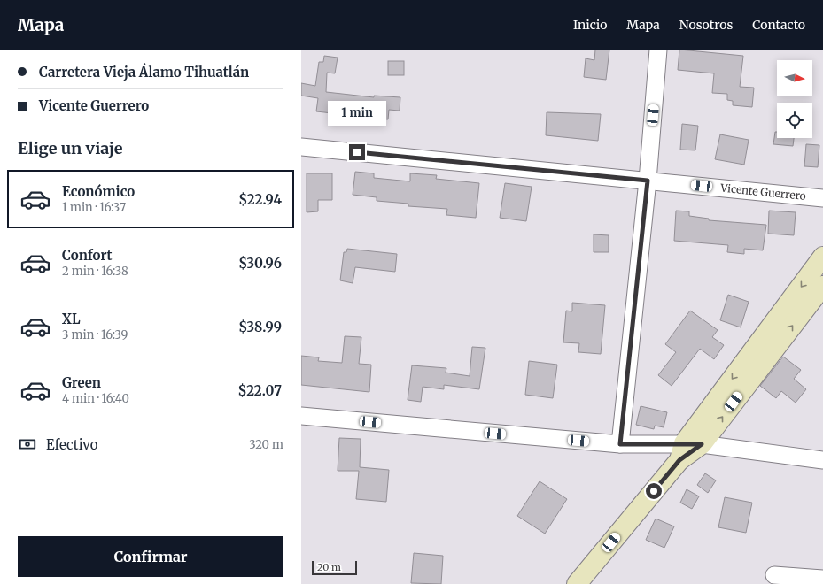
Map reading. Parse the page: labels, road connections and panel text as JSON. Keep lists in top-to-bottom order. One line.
{"streets":{"street":["Vicente Guerrero"]},"scale_bar":"20 m","north":"right","page":{"header":"Mapa","nav":["Inicio","Mapa","Nosotros","Contacto"],"banner":["Carretera Vieja Álamo Tihuatlán","Vicente Guerrero"],"bubble":"1 min","heading":"Elige un viaje","list":[{"name":"Económico","note":"1 min · 16:37","value":"$22.94"},{"name":"Confort","note":"2 min · 16:38","value":"$30.96"},{"name":"XL","note":"3 min · 16:39","value":"$38.99"},{"name":"Green","note":"4 min · 16:40","value":"$22.07"}],"pay":["Efectivo","320 m"],"buttons":"Confirmar","scale":"20 m"}}
